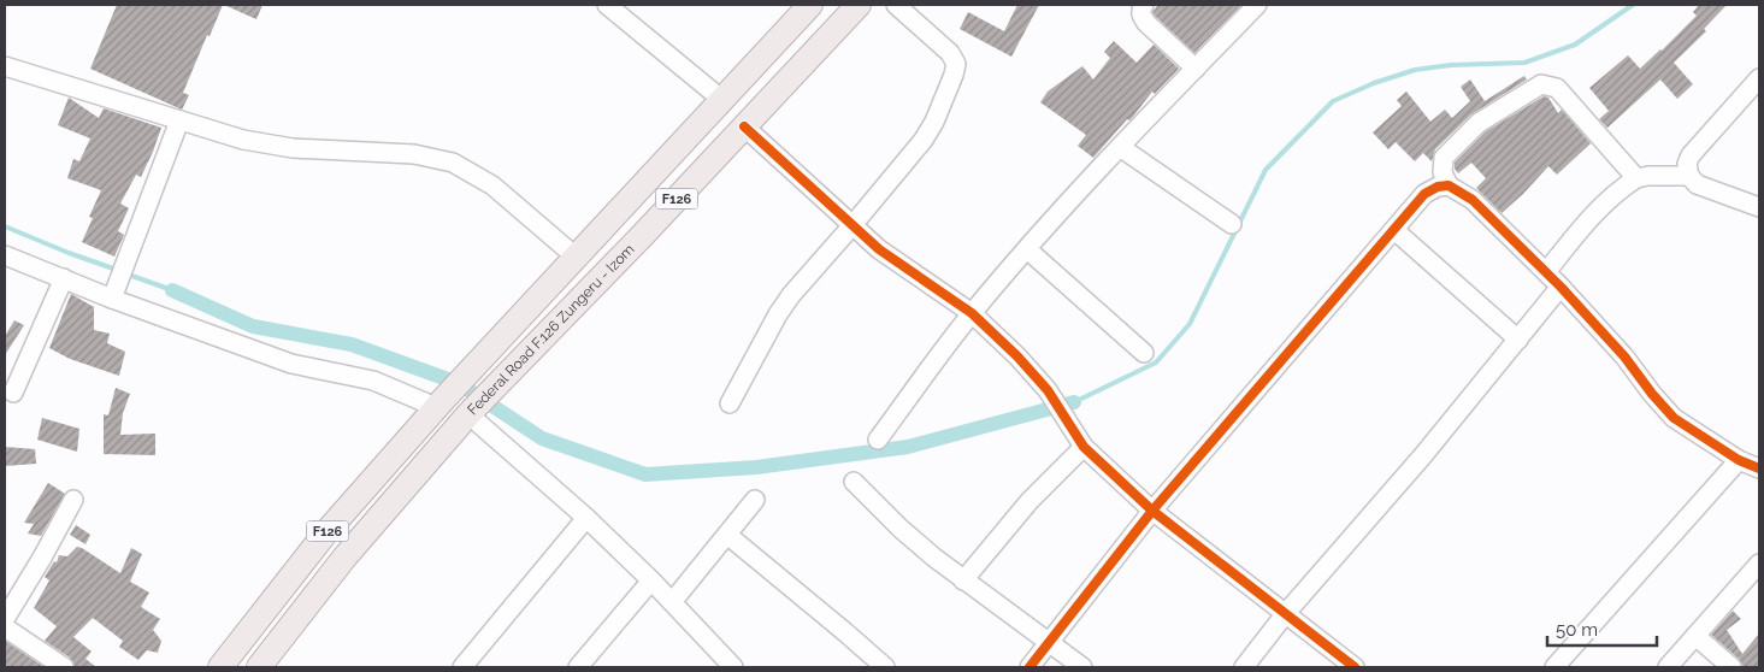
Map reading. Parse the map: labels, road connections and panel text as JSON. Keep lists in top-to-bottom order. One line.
{"streets":{"main road":["F126","Federal Road F.126 Zungeru - Izom"]},"scale_bar":"50 m"}
